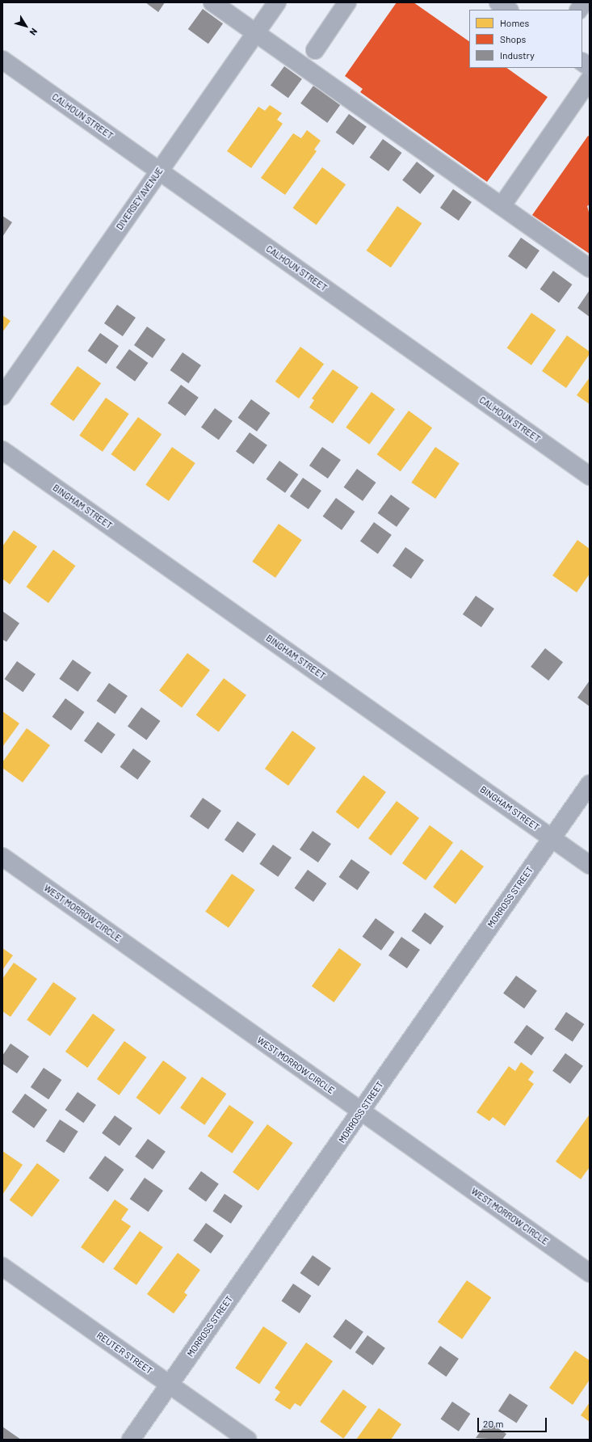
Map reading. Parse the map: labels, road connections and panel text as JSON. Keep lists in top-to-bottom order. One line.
{"streets":{"street":["CALHOUN STREET","DIVERSEY AVENUE","BINGHAM STREET","MORROSS STREET","WEST MORROW CIRCLE","REUTER STREET"]},"crossings":[["CALHOUN STREET","DIVERSEY AVENUE"],["BINGHAM STREET","MORROSS STREET"],["MORROSS STREET","WEST MORROW CIRCLE"],["MORROSS STREET","REUTER STREET"]],"legend":["Homes","Shops","Industry"],"scale_bar":"20 m","north":"bottom right"}
